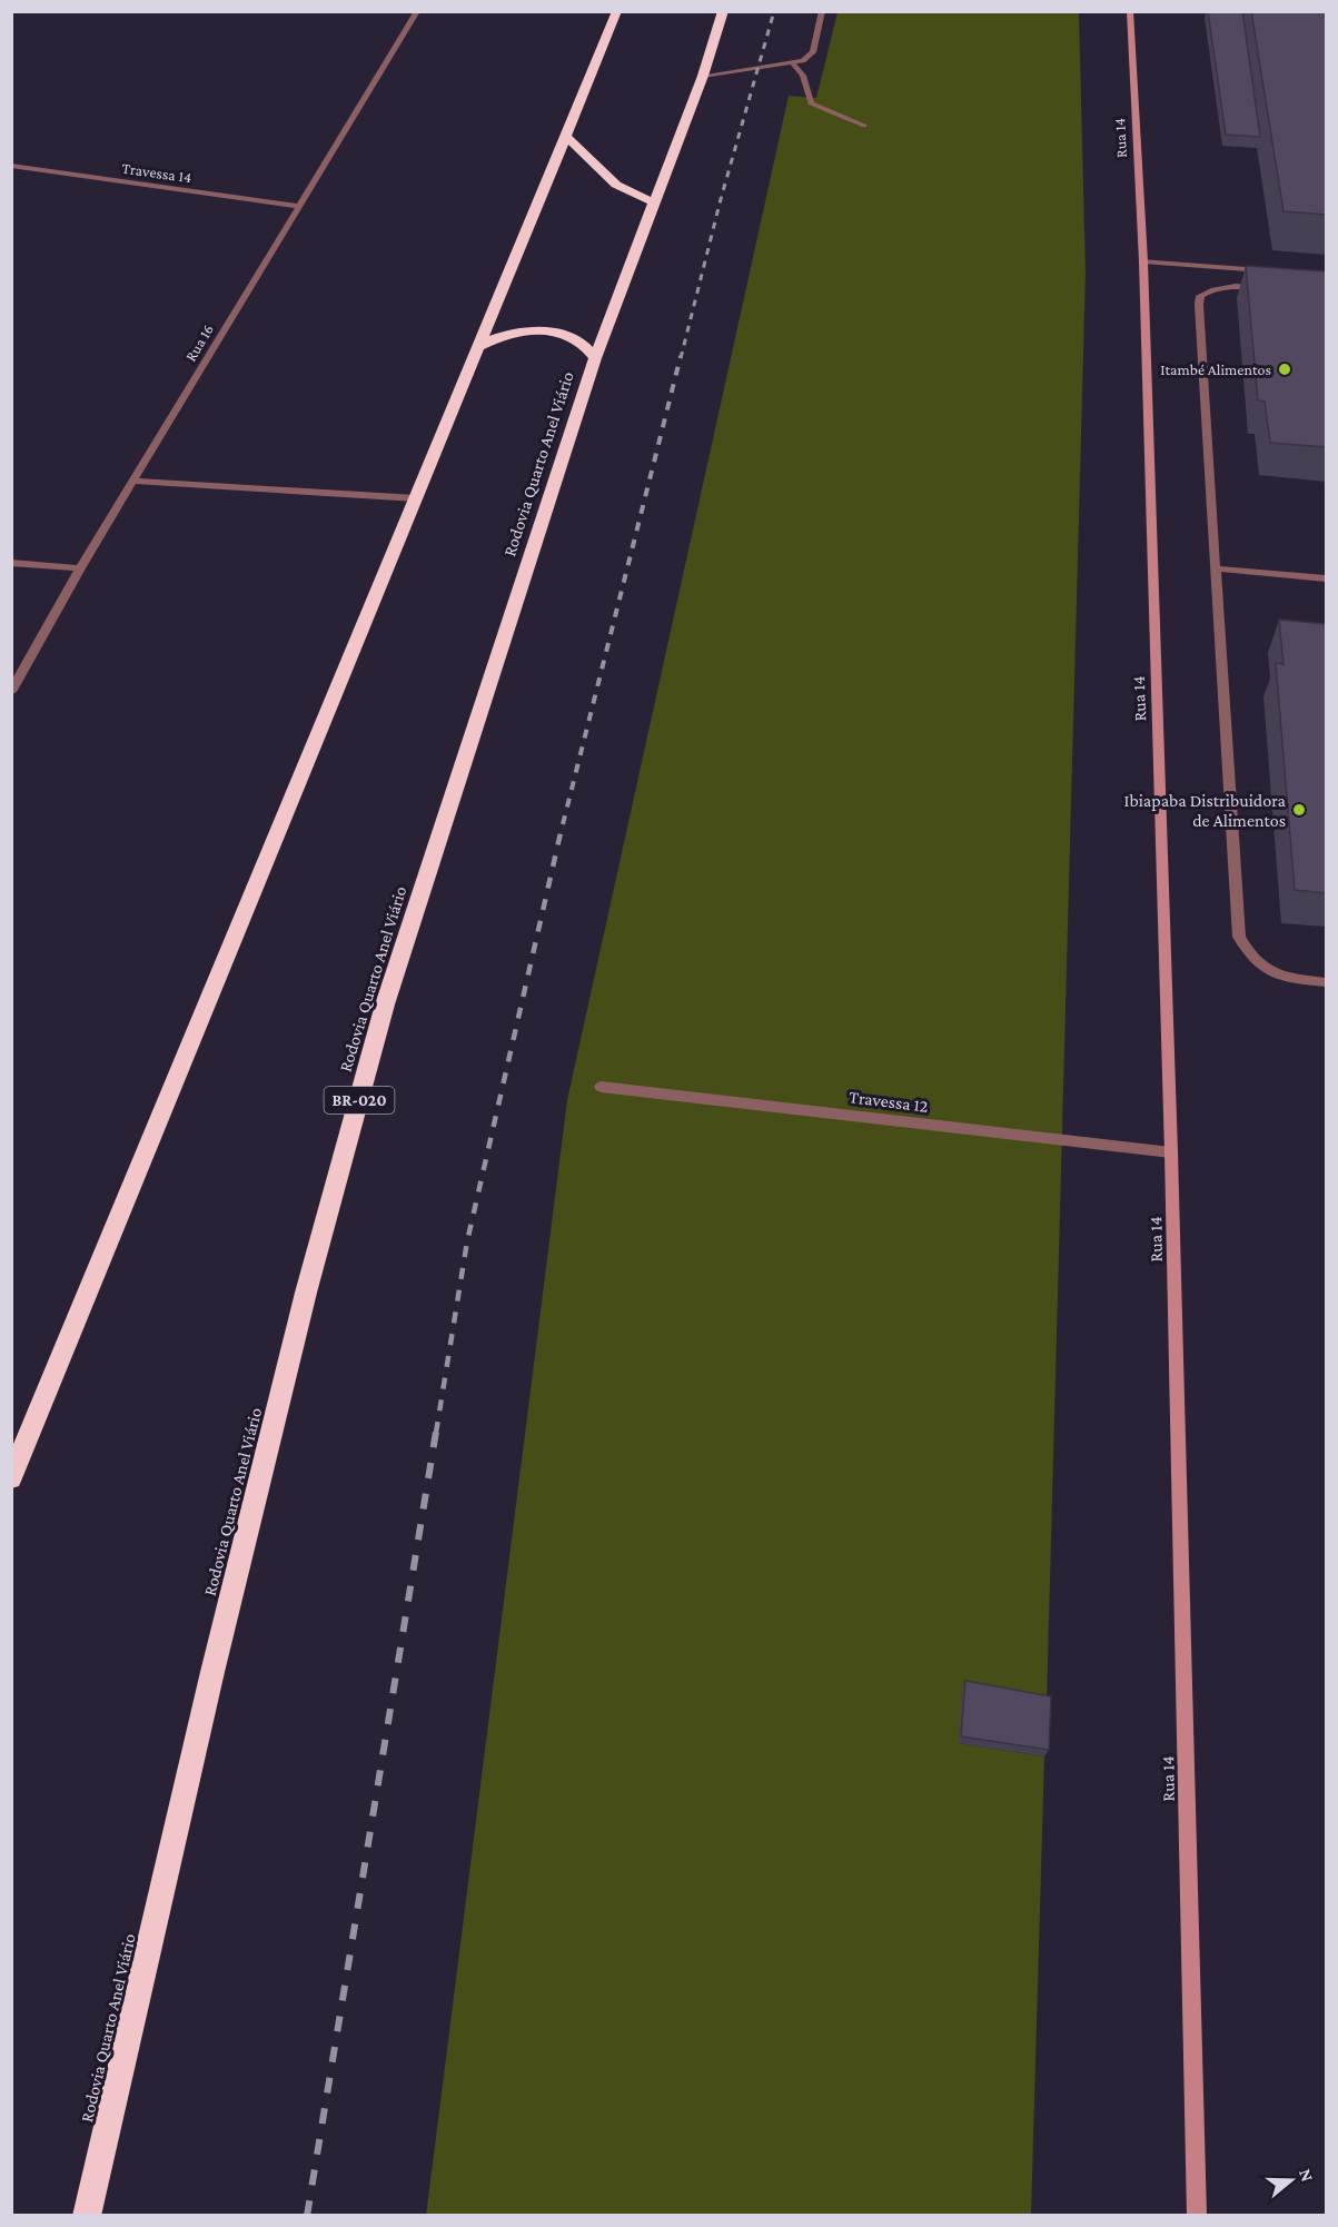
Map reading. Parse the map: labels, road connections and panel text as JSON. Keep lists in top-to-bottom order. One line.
{"streets":{"highway":["Rodovia Quarto Anel Viário","BR-020"],"main road":["Rua 14"],"street":["Travessa 14","Rua 16","Travessa 12"]},"crossings":[["Rua 14","Travessa 12"],["Travessa 14","Rua 16"]],"places":["Itambé Alimentos","Ibiapaba Distribuidora de Alimentos"],"north":"right"}
